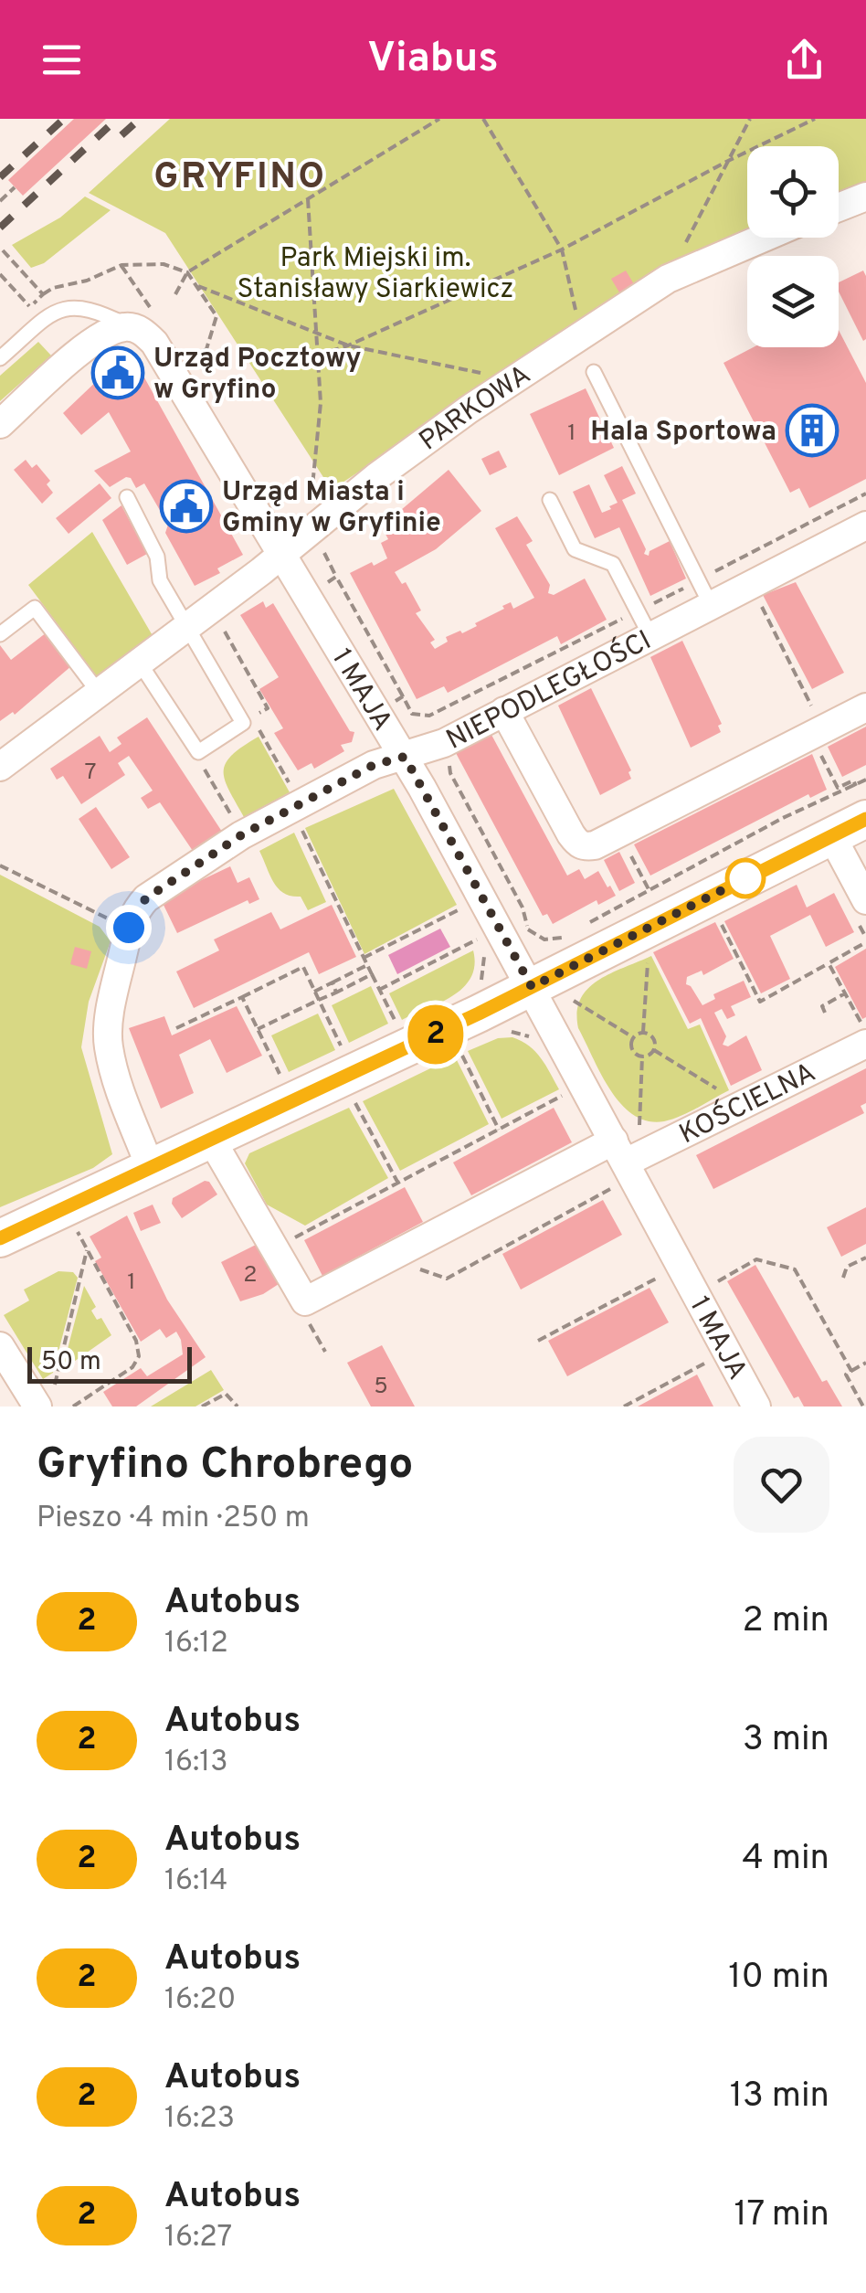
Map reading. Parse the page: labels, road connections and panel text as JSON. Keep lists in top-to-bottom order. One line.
{"streets":{"street":["PARKOWA","1 MAJA","NIEPODLEGŁOŚCI","KOŚCIELNA"]},"crossings":[["PARKOWA","1 MAJA"],["1 MAJA","NIEPODLEGŁOŚCI"],["1 MAJA","KOŚCIELNA"]],"districts":["GRYFINO"],"parks":["Park Miejski im. Stanisławy Siarkiewicz"],"places":{"public building":["Urząd Pocztowy w Gryfino","Urząd Miasta i Gminy w Gryfinie"],"building":["Hala Sportowa"]},"lines":["bus line 2"],"house_numbers":["1","7","2","1","5"],"scale_bar":"50 m","page":{"header":"Viabus","on_map":"2","scale":"50 m","heading":["Gryfino Chrobrego","Pieszo · 4 min · 250 m"],"list":[{"mark":"2","name":"Autobus","note":"16:12","value":"2 min"},{"mark":"2","name":"Autobus","note":"16:13","value":"3 min"},{"mark":"2","name":"Autobus","note":"16:14","value":"4 min"},{"mark":"2","name":"Autobus","note":"16:20","value":"10 min"},{"mark":"2","name":"Autobus","note":"16:23","value":"13 min"},{"mark":"2","name":"Autobus","note":"16:27","value":"17 min"}]}}
